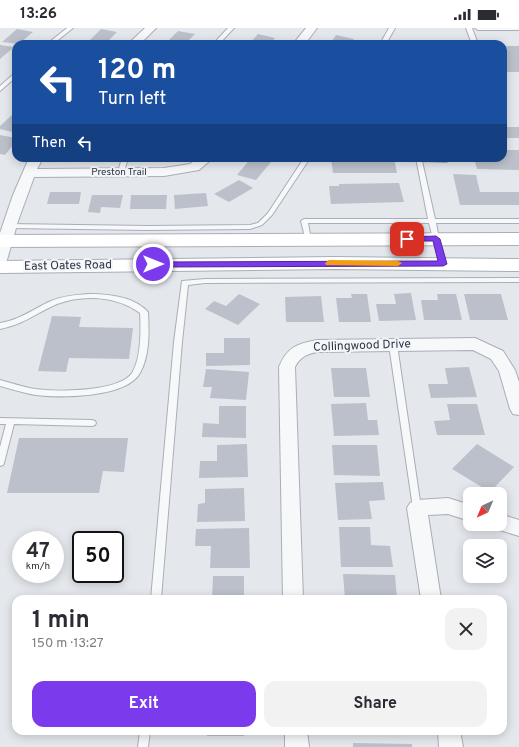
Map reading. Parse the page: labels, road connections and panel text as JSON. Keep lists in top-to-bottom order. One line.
{"streets":{"main road":["East Oates Road"],"street":["Preston Trail","Collingwood Drive"]},"north":"bottom left","page":{"status":"13:26","turn":["120 m","Turn left"],"then":"Then","speed":"47 km/h","limit":"50","heading":["1 min","150 m · 13:27"],"buttons":["Exit","Share"]}}
